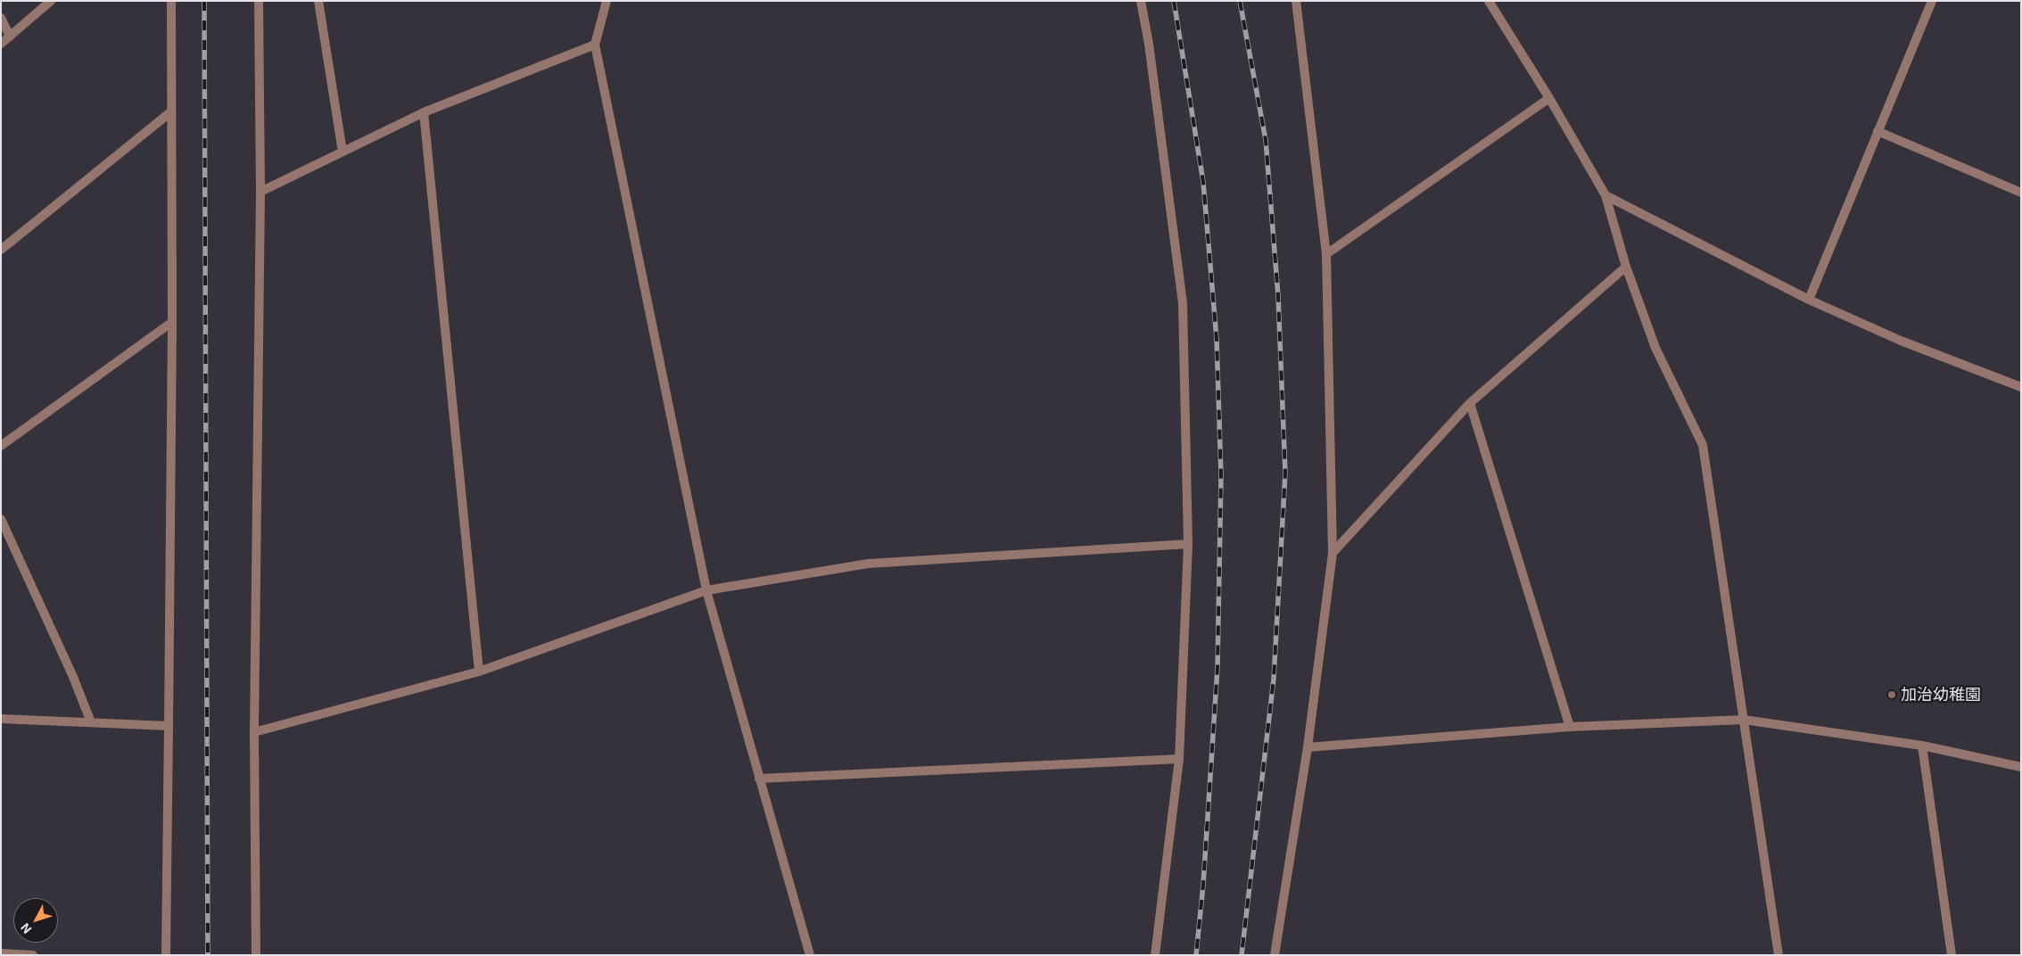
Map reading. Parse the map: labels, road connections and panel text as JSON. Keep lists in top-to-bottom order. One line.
{"places":["加治幼稚園"],"north":"bottom left"}
